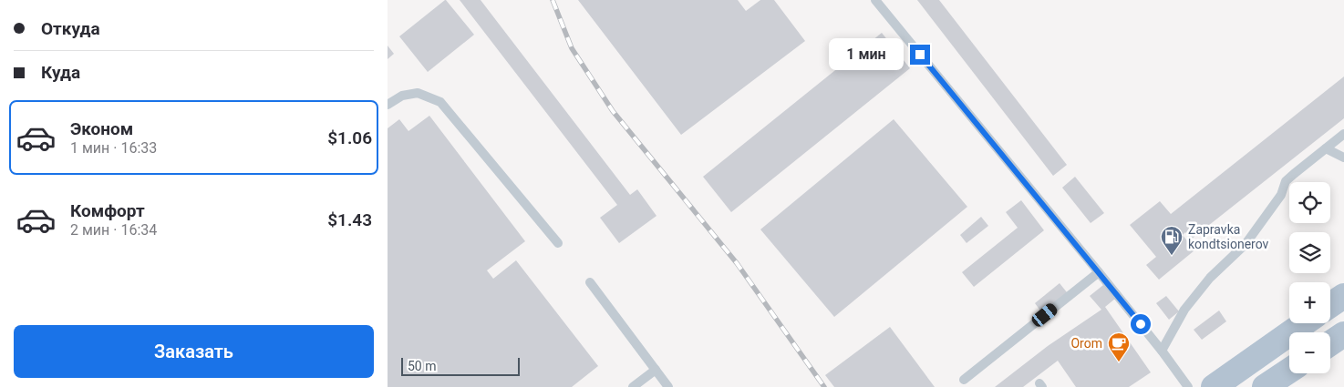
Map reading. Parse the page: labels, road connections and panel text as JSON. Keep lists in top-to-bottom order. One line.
{"places":{"fuel station":["Zapravka kondtsionerov"],"cafe":["Orom"]},"scale_bar":"50 m","page":{"banner":["Откуда","Куда"],"bubble":"1 мин","list":[{"name":"Эконом","note":"1 мин · 16:33","value":"$1.06"},{"name":"Комфорт","note":"2 мин · 16:34","value":"$1.43"}],"map_buttons":["+","−"],"buttons":"Заказать","scale":"50 m"}}
